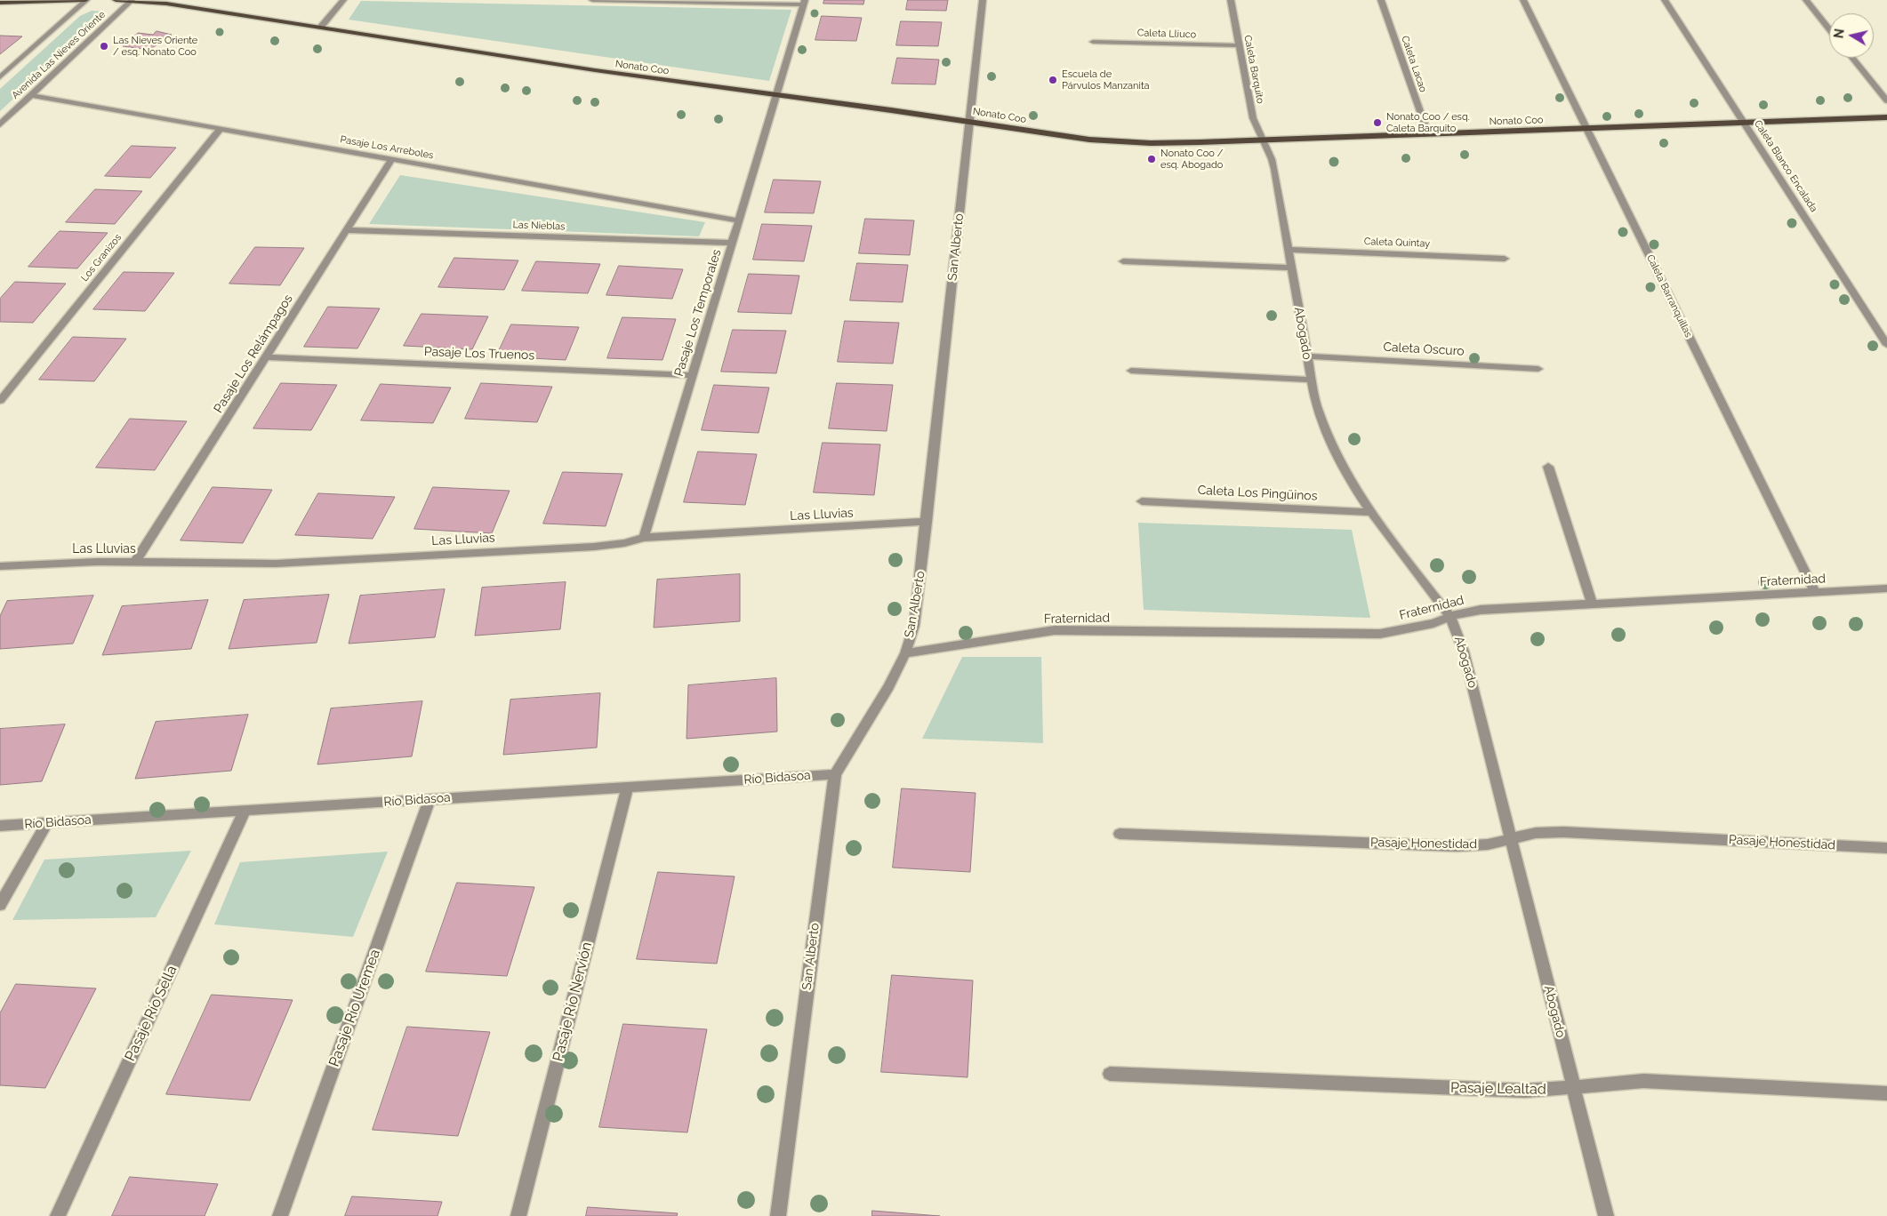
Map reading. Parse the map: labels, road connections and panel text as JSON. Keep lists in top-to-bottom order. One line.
{"streets":{"main road":["Nonato Coo"],"street":["Caleta Lliuco","Avenida Las Nieves Oriente","Caleta Lacao","Caleta Barquito","Pasaje Los Arreboles","Caleta Blanco Encalada","Las Nieblas","Caleta Quintay","San Alberto","Los Granizos","Caleta Barranquillas","Pasaje Los Temporales","Abogado","Caleta Oscuro","Pasaje Los Relámpagos","Pasaje Los Truenos","Caleta Los Pingüinos","Las Lluvias","Fraternidad","Río Bidasoa","Pasaje Honestidad","Pasaje Río Nervión","Pasaje Río Uremea","Pasaje Río Sella","Pasaje Lealtad"]},"crossings":[["Caleta Lliuco","Caleta Barquito"],["Avenida Las Nieves Oriente","Nonato Coo"],["Avenida Las Nieves Oriente","Pasaje Los Arreboles"],["Caleta Lacao","Nonato Coo"],["Nonato Coo","Caleta Barquito"],["Nonato Coo","Caleta Blanco Encalada"],["Nonato Coo","San Alberto"],["Nonato Coo","Caleta Barranquillas"],["Nonato Coo","Pasaje Los Temporales"],["Nonato Coo","Abogado"],["Caleta Barquito","Abogado"],["Pasaje Los Arreboles","Los Granizos"],["Pasaje Los Arreboles","Pasaje Los Temporales"],["Pasaje Los Arreboles","Pasaje Los Relámpagos"],["Las Nieblas","Pasaje Los Temporales"],["Las Nieblas","Pasaje Los Relámpagos"],["Caleta Quintay","Abogado"],["San Alberto","Las Lluvias"],["San Alberto","Fraternidad"],["San Alberto","Río Bidasoa"],["Caleta Barranquillas","Fraternidad"],["Pasaje Los Temporales","Pasaje Los Truenos"],["Pasaje Los Temporales","Las Lluvias"],["Abogado","Caleta Oscuro"],["Abogado","Caleta Los Pingüinos"],["Abogado","Fraternidad"],["Abogado","Pasaje Honestidad"],["Abogado","Pasaje Lealtad"],["Pasaje Los Relámpagos","Pasaje Los Truenos"],["Pasaje Los Relámpagos","Las Lluvias"],["Río Bidasoa","Pasaje Río Nervión"],["Río Bidasoa","Pasaje Río Uremea"],["Río Bidasoa","Pasaje Río Sella"]],"places":["Las Nieves Oriente / esq. Nonato Coo","Escuela de Párvulos Manzanita","Nonato Coo / esq. Caleta Barquito","Nonato Coo / esq. Abogado"],"north":"left"}
